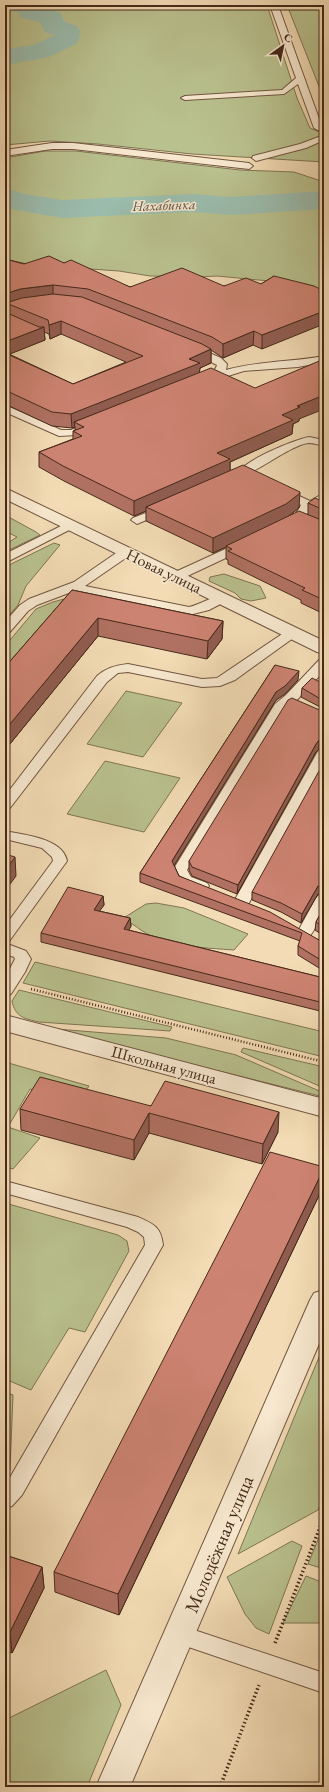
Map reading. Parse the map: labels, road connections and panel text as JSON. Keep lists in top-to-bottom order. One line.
{"streets":{"street":["Новая улица","Школьная улица","Молодёжная улица"]},"water":["Нахабинка"],"north":"top right"}
